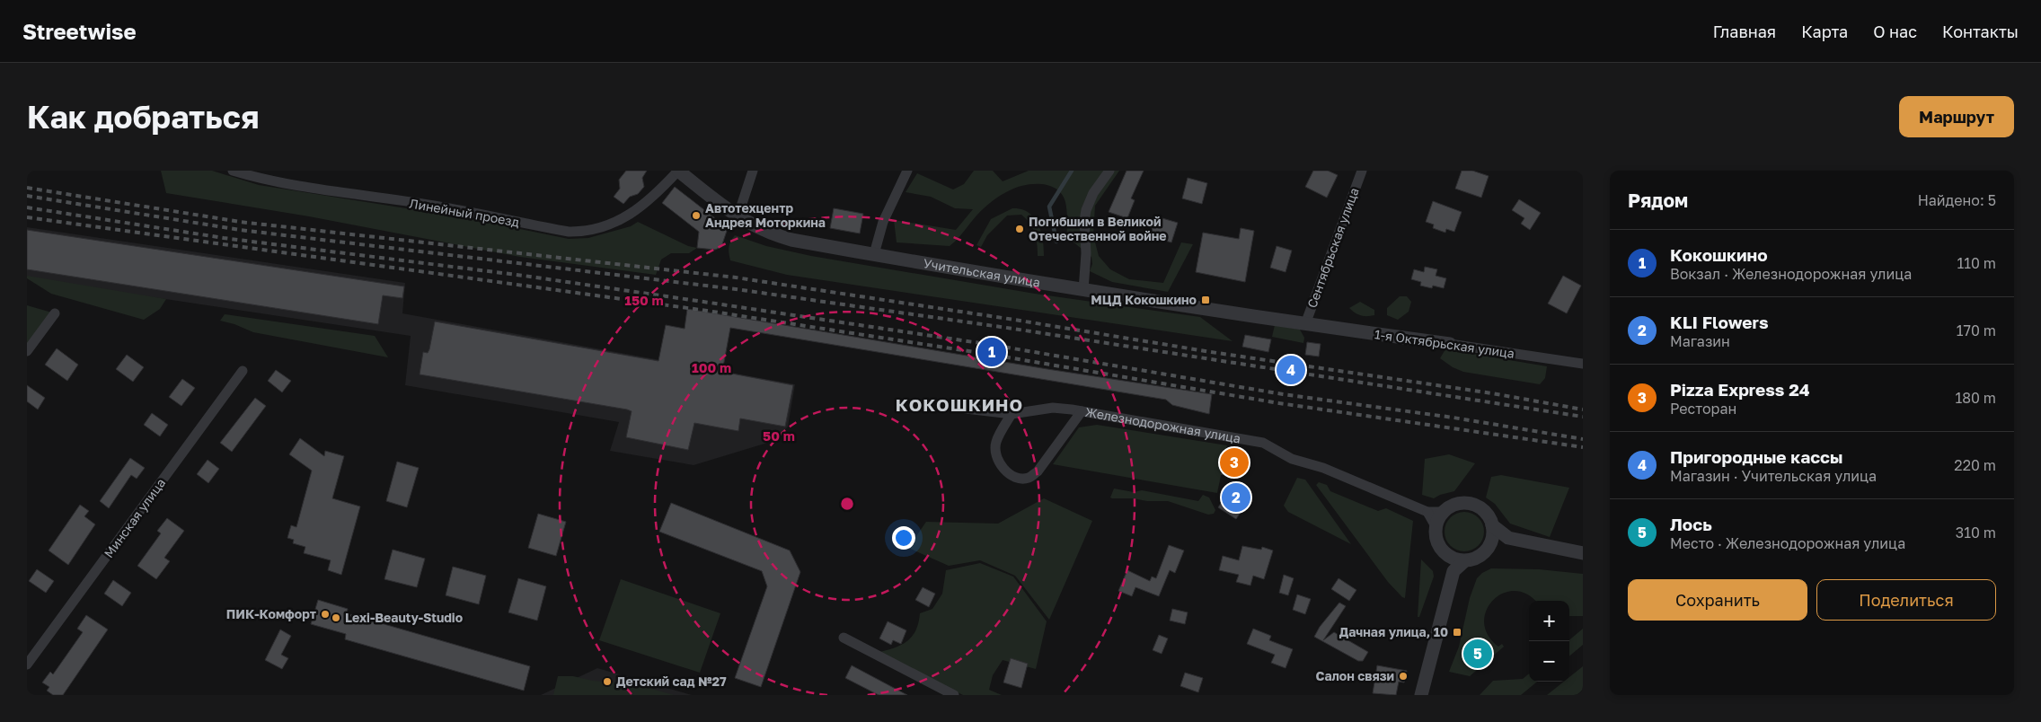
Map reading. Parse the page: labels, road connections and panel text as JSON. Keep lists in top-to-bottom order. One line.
{"streets":{"street":["Линейный проезд","Сентябрьская улица","Учительская улица","1-я Октябрьская улица","Железнодорожная улица","Минская улица"]},"crossings":[["Линейный проезд","Учительская улица"],["Сентябрьская улица","Учительская улица"],["Сентябрьская улица","1-я Октябрьская улица"],["Учительская улица","1-я Октябрьская улица"]],"districts":["КОКОШКИНО"],"places":{"other":["Автотехцентр Андрея Моторкина","Погибшим в Великой Отечественной войне","ПИК-Комфорт","Lexi-Beauty-Studio","Салон связи","Детский сад №27"],"transit":["МЦД Кокошкино","Дачная улица, 10"]},"page":{"header":"Streetwise","nav":["Главная","Карта","О нас","Контакты"],"buttons":["Маршрут",["Сохранить","Поделиться"]],"title":"Как добраться","heading":["Рядом","Найдено: 5"],"list":[{"mark":"1","name":"Кокошкино","note":"Вокзал · Железнодорожная улица","value":"110 m"},{"mark":"2","name":"KLI Flowers","note":"Магазин","value":"170 m"},{"mark":"3","name":"Pizza Express 24","note":"Ресторан","value":"180 m"},{"mark":"4","name":"Пригородные кассы","note":"Магазин · Учительская улица","value":"220 m"},{"mark":"5","name":"Лось","note":"Место · Железнодорожная улица","value":"310 m"}],"pins":["1","4","3","2","5"],"map_buttons":["+","−"]},"rings":["150 m","100 m","50 m"]}
